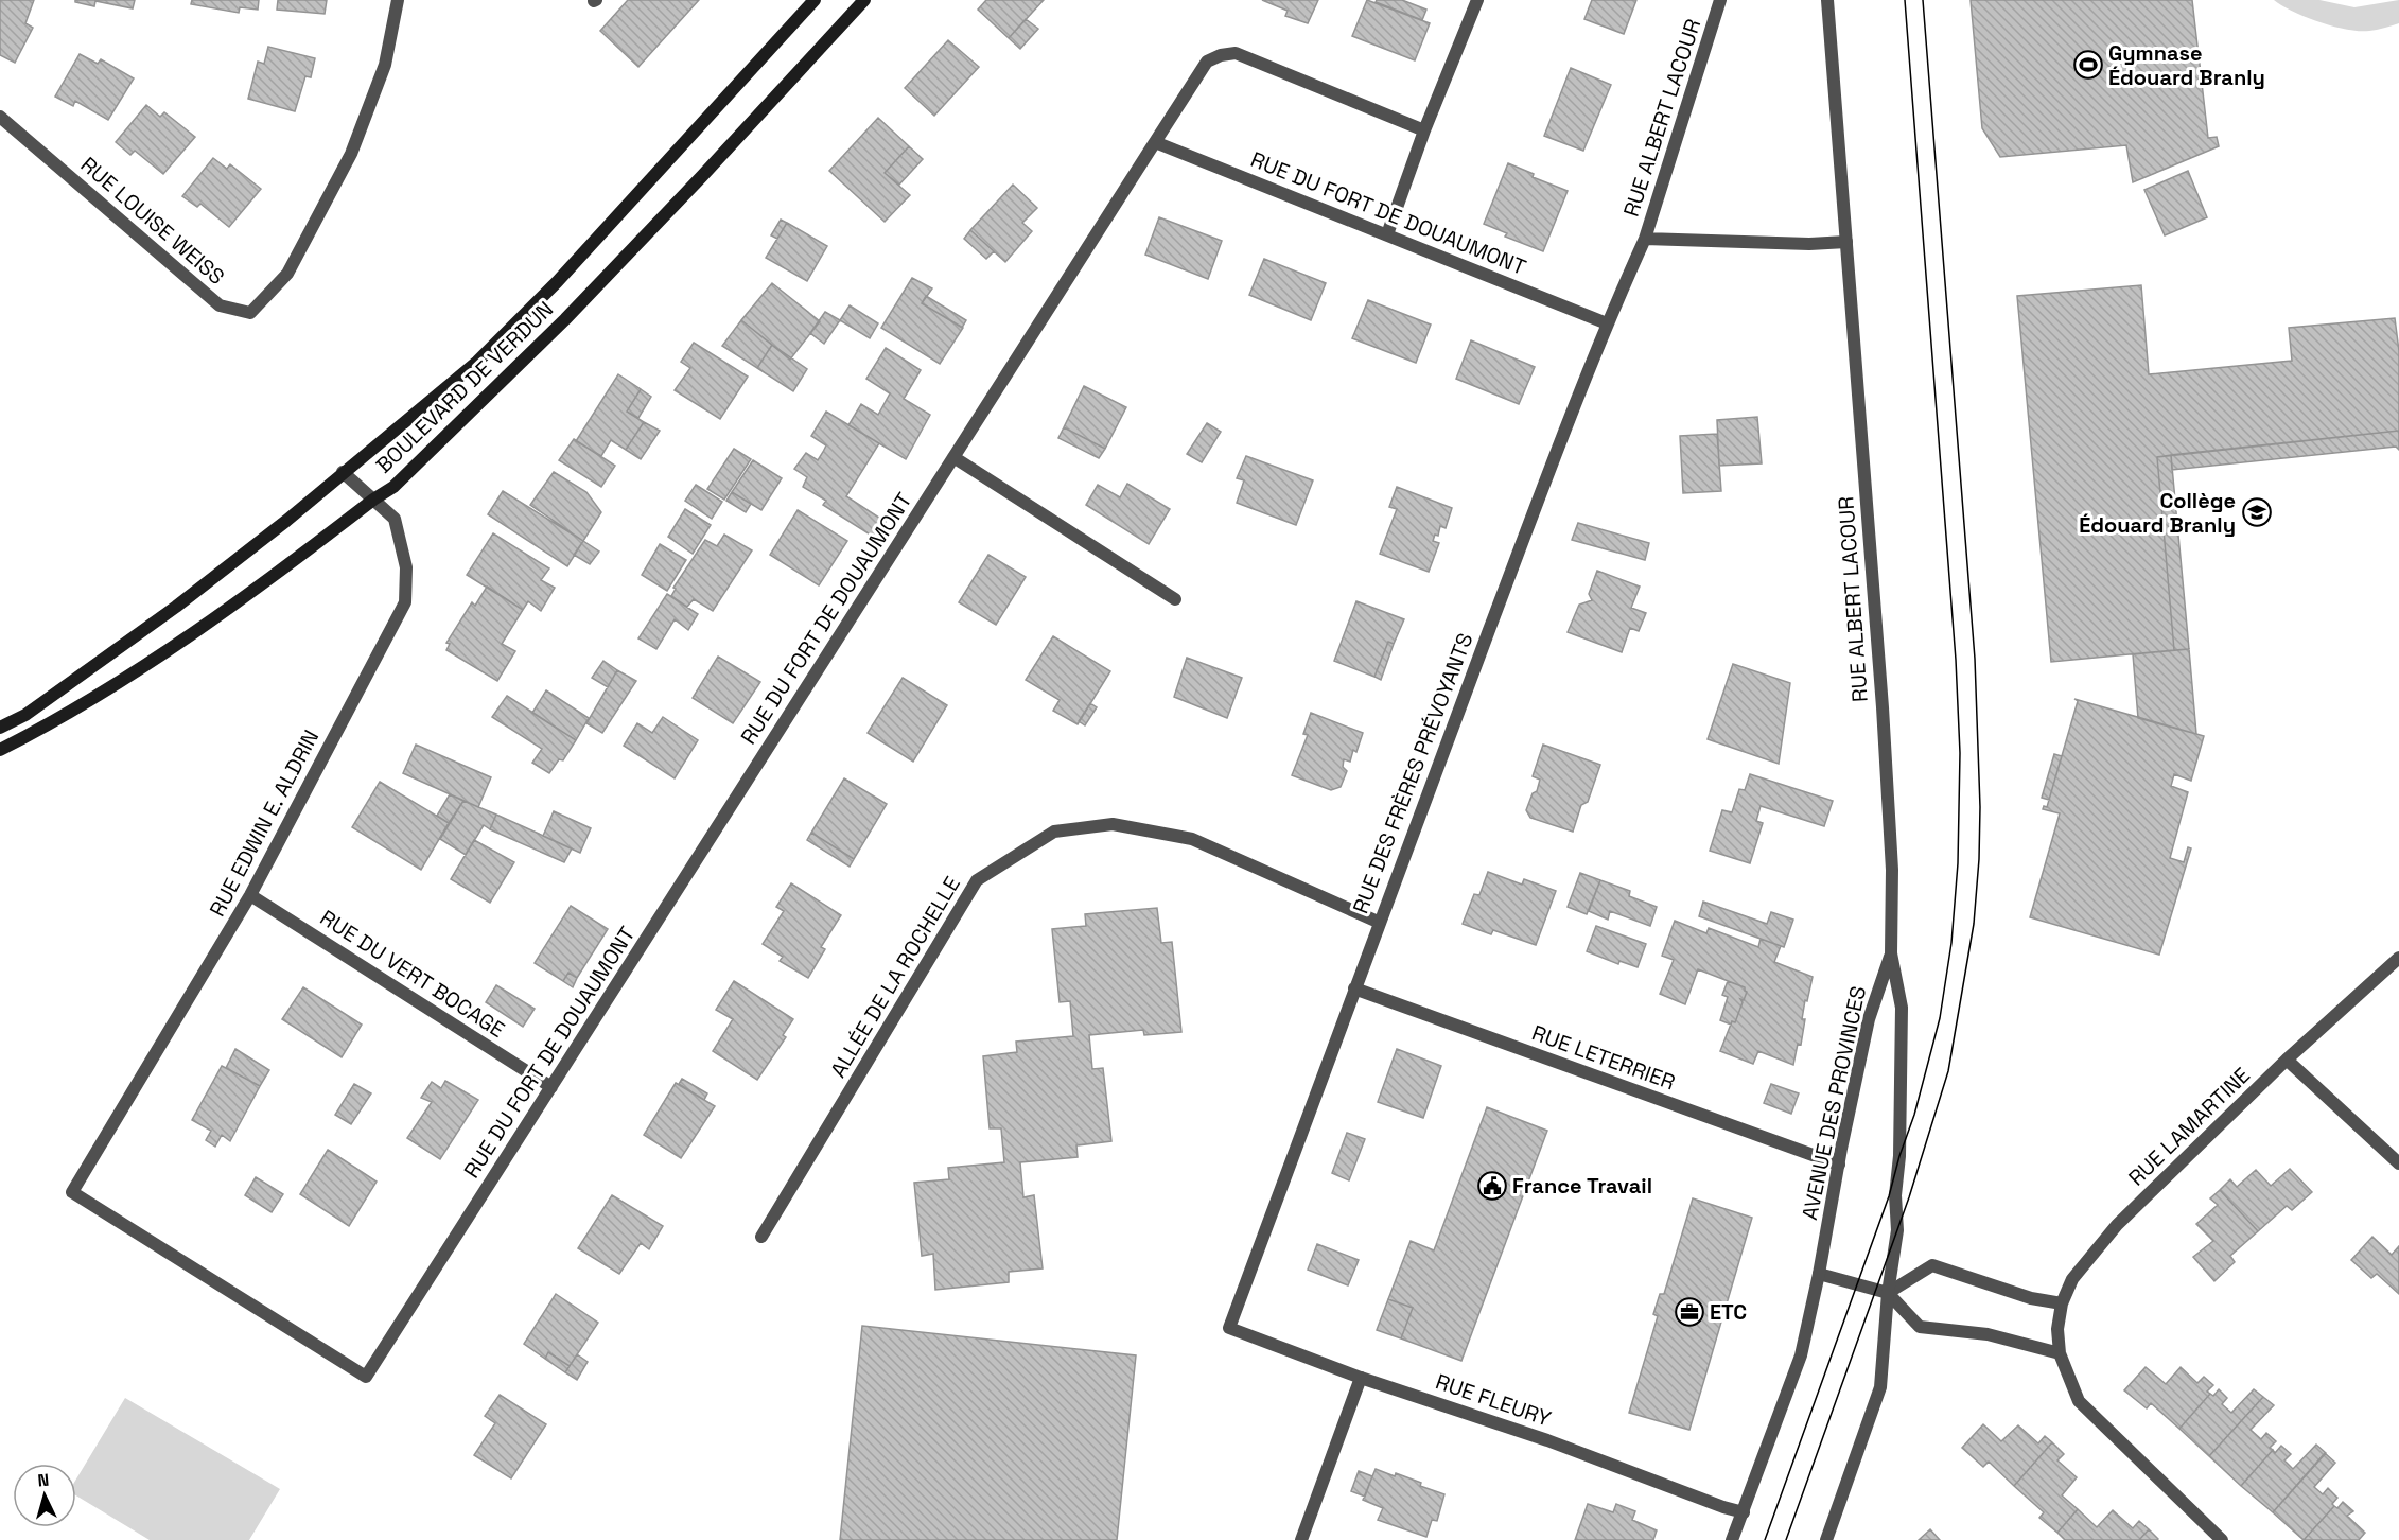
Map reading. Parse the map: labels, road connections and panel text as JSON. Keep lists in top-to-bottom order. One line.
{"streets":{"main road":["BOULEVARD DE VERDUN"],"street":["RUE ALBERT LACOUR","RUE DU FORT DE DOUAUMONT","RUE LOUISE WEISS","RUE DES FRÈRES PRÉVOYANTS","RUE EDWIN E. ALDRIN","RUE DU VERT BOCAGE","ALLÉE DE LA ROCHELLE","RUE LETERRIER","AVENUE DES PROVINCES","RUE LAMARTINE","RUE FLEURY"]},"crossings":[["RUE ALBERT LACOUR","RUE DES FRÈRES PRÉVOYANTS"],["RUE ALBERT LACOUR","AVENUE DES PROVINCES"],["RUE DU FORT DE DOUAUMONT","RUE DES FRÈRES PRÉVOYANTS"],["RUE DU FORT DE DOUAUMONT","RUE EDWIN E. ALDRIN"],["RUE DU FORT DE DOUAUMONT","RUE DU VERT BOCAGE"],["BOULEVARD DE VERDUN","RUE EDWIN E. ALDRIN"],["RUE DES FRÈRES PRÉVOYANTS","ALLÉE DE LA ROCHELLE"],["RUE DES FRÈRES PRÉVOYANTS","RUE LETERRIER"],["RUE DES FRÈRES PRÉVOYANTS","RUE FLEURY"],["RUE EDWIN E. ALDRIN","RUE DU VERT BOCAGE"],["RUE LETERRIER","AVENUE DES PROVINCES"],["AVENUE DES PROVINCES","RUE FLEURY"]],"places":{"sports":["Gymnase Édouard Branly"],"school or university":["Collège Édouard Branly"],"public building":["France Travail"],"office":["ETC"]},"north":"top"}
